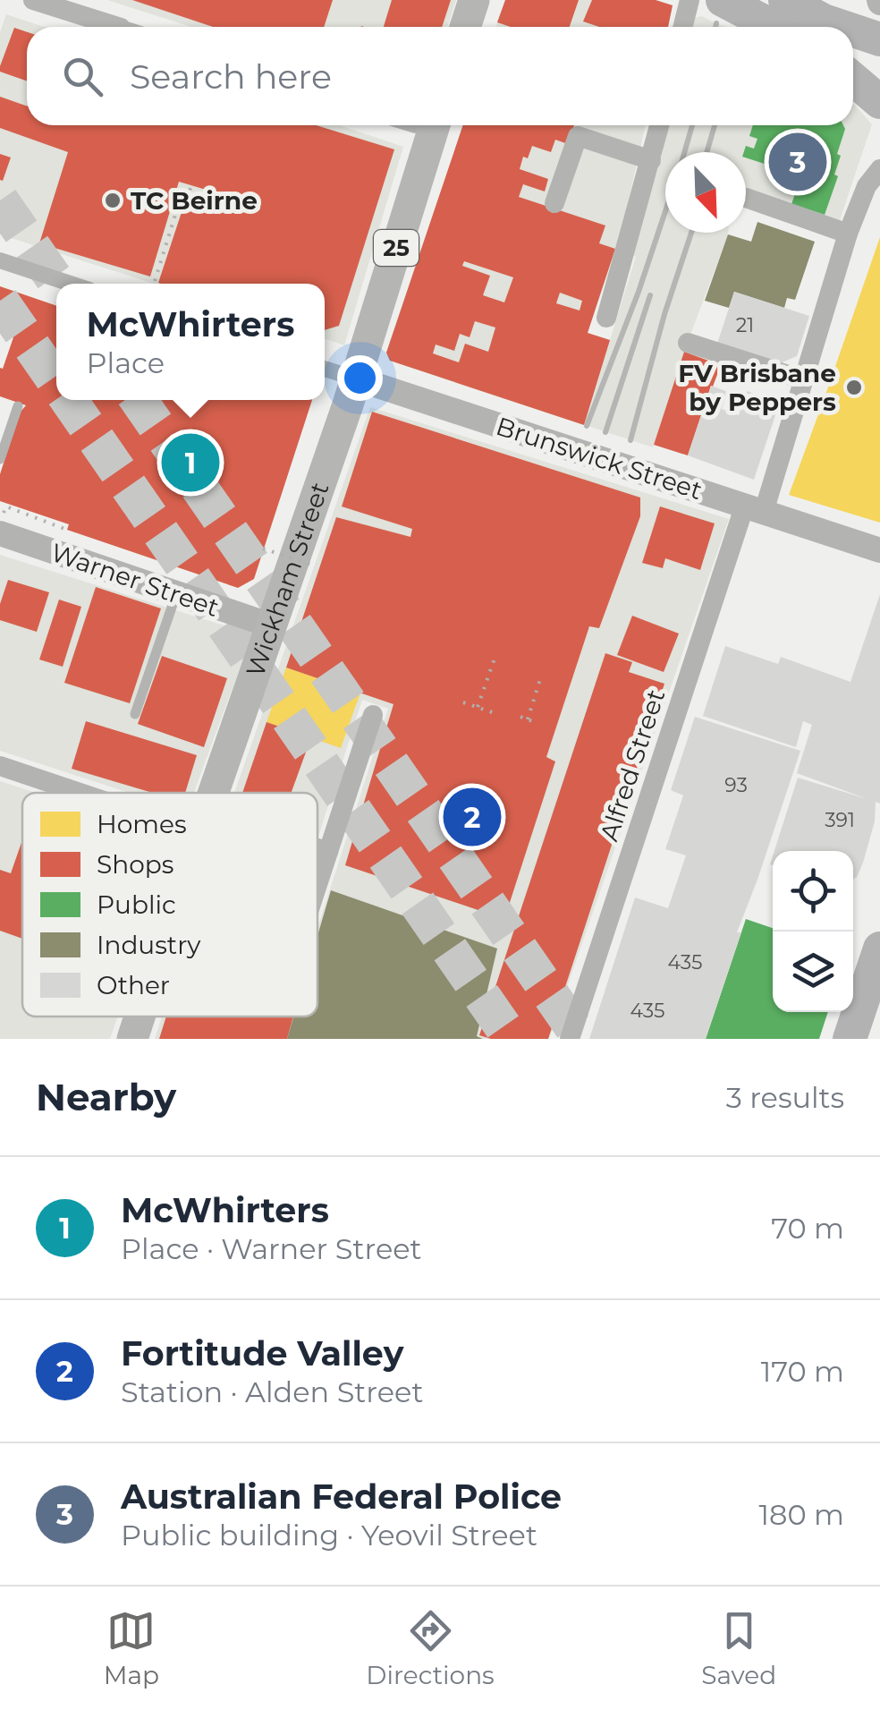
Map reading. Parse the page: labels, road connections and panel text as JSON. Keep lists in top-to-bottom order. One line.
{"streets":{"main road":["25","Wickham Street"],"street":["Brunswick Street","Warner Street","Alfred Street"]},"crossings":[["Brunswick Street","Wickham Street"],["Brunswick Street","Alfred Street"],["Wickham Street","Warner Street"]],"places":["TC Beirne","FV Brisbane by Peppers"],"house_numbers":["21","93","391","435","435"],"legend":["Homes","Shops","Public","Industry","Other"],"north":"bottom right","page":{"search":"Search here","pins":["3","1","2"],"popup":["McWhirters","Place"],"heading":["Nearby","3 results"],"list":[{"mark":"1","name":"McWhirters","note":"Place · Warner Street","value":"70 m"},{"mark":"2","name":"Fortitude Valley","note":"Station · Alden Street","value":"170 m"},{"mark":"3","name":"Australian Federal Police","note":"Public building · Yeovil Street","value":"180 m"}],"nav":["Map","Directions","Saved"]}}
